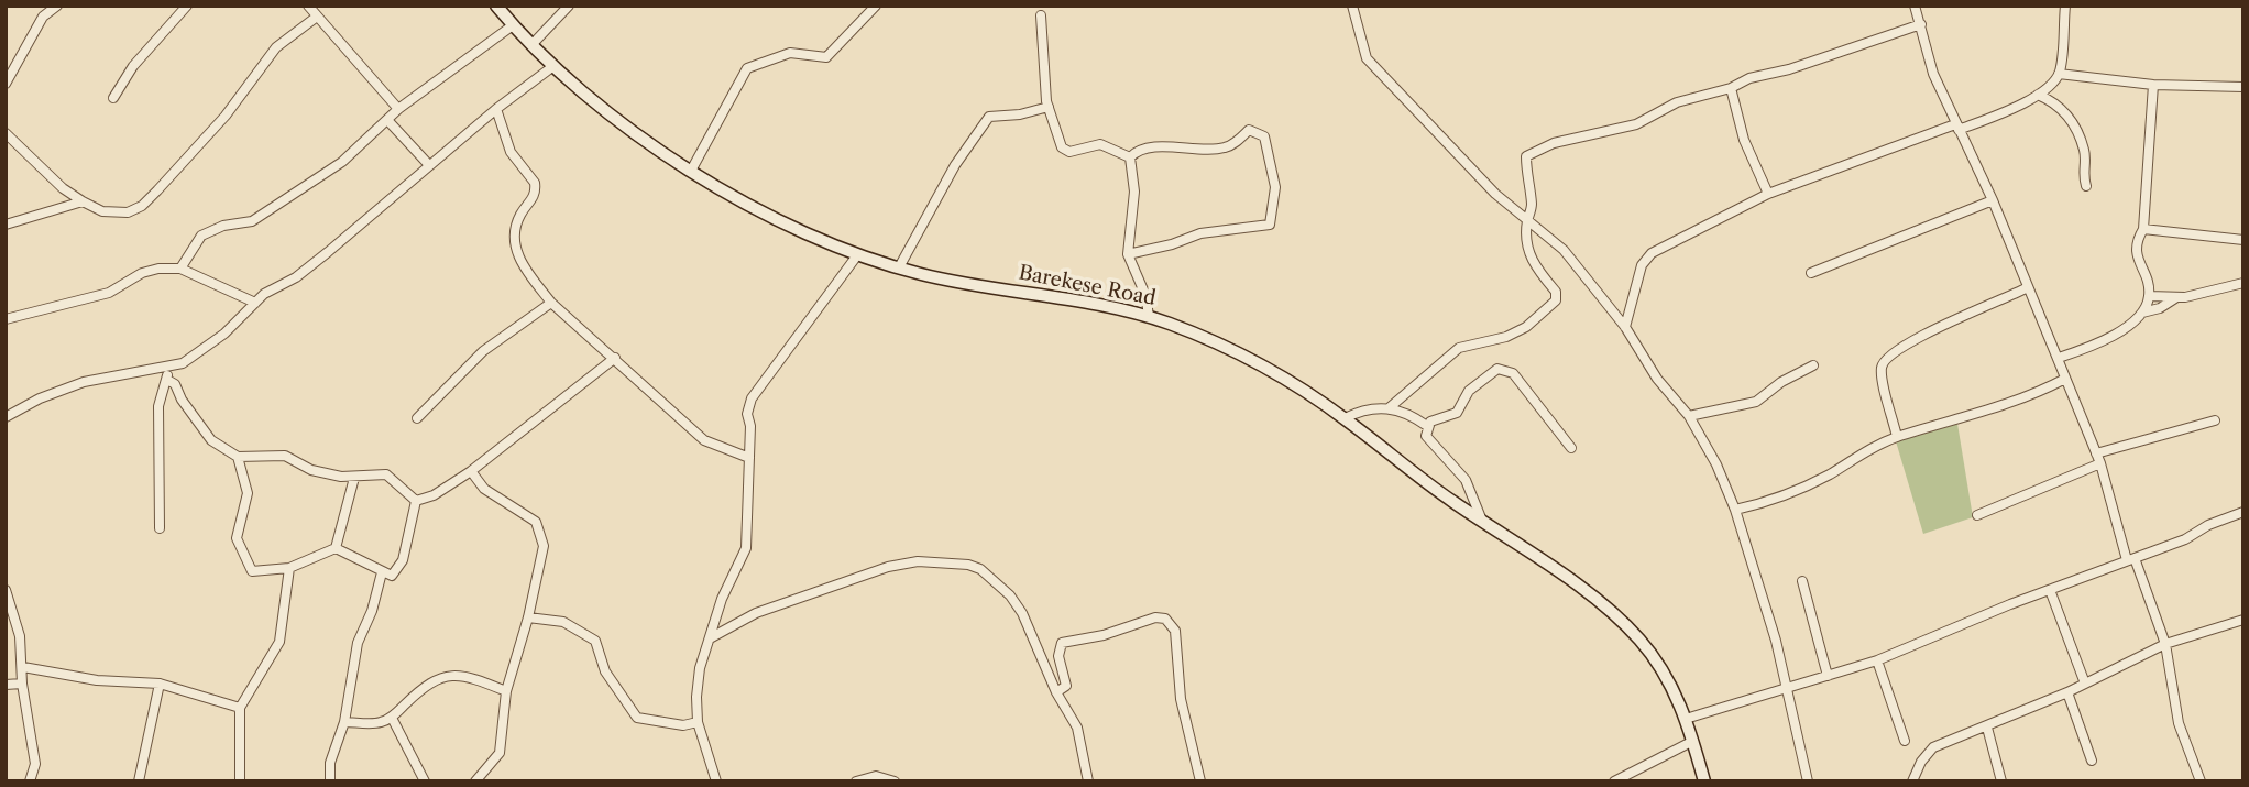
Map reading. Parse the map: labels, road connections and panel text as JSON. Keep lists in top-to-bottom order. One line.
{"streets":{"main road":["Barekese Road"]}}
